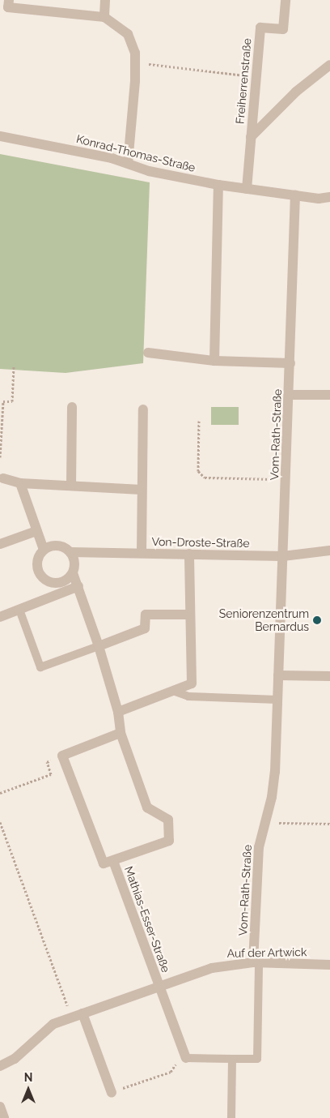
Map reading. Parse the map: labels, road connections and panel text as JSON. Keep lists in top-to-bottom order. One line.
{"streets":{"street":["Freiherrenstraße","Konrad-Thomas-Straße","Vom-Rath-Straße","Von-Droste-Straße","Mathias-Esser-Straße","Auf der Artwick"]},"crossings":[["Freiherrenstraße","Konrad-Thomas-Straße"],["Konrad-Thomas-Straße","Vom-Rath-Straße"],["Vom-Rath-Straße","Von-Droste-Straße"],["Vom-Rath-Straße","Auf der Artwick"],["Von-Droste-Straße","Mathias-Esser-Straße"],["Mathias-Esser-Straße","Auf der Artwick"]],"places":["Seniorenzentrum Bernardus"],"north":"top"}
